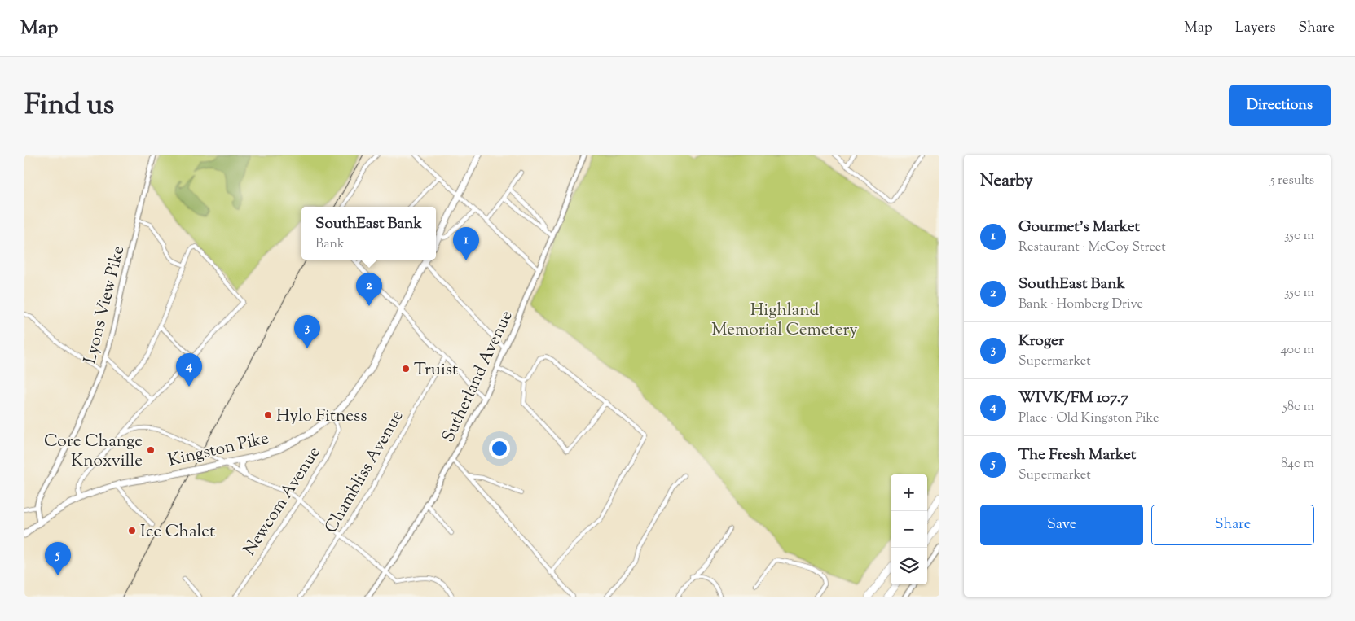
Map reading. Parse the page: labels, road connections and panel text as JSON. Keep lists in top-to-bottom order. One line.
{"streets":{"main road":["Kingston Pike"],"street":["Lyons View Pike","Sutherland Avenue","Chambliss Avenue","Newcom Avenue"]},"crossings":[["Kingston Pike","Newcom Avenue"]],"parks":["Highland Memorial Cemetery"],"places":["Truist","Hylo Fitness","Core Change Knoxville","Ice Chalet"],"page":{"header":"Map","nav":["Map","Layers","Share"],"title":"Find us","buttons":["Directions",["Save","Share"]],"heading":["Nearby","5 results"],"popup":["SouthEast Bank","Bank"],"list":[{"mark":"1","name":"Gourmet's Market","note":"Restaurant · McCoy Street","value":"350 m"},{"mark":"2","name":"SouthEast Bank","note":"Bank · Homberg Drive","value":"350 m"},{"mark":"3","name":"Kroger","note":"Supermarket","value":"400 m"},{"mark":"4","name":"WIVK/FM 107.7","note":"Place · Old Kingston Pike","value":"580 m"},{"mark":"5","name":"The Fresh Market","note":"Supermarket","value":"840 m"}],"pins":["1","2","3","4","5"],"map_buttons":["+","−"]}}
